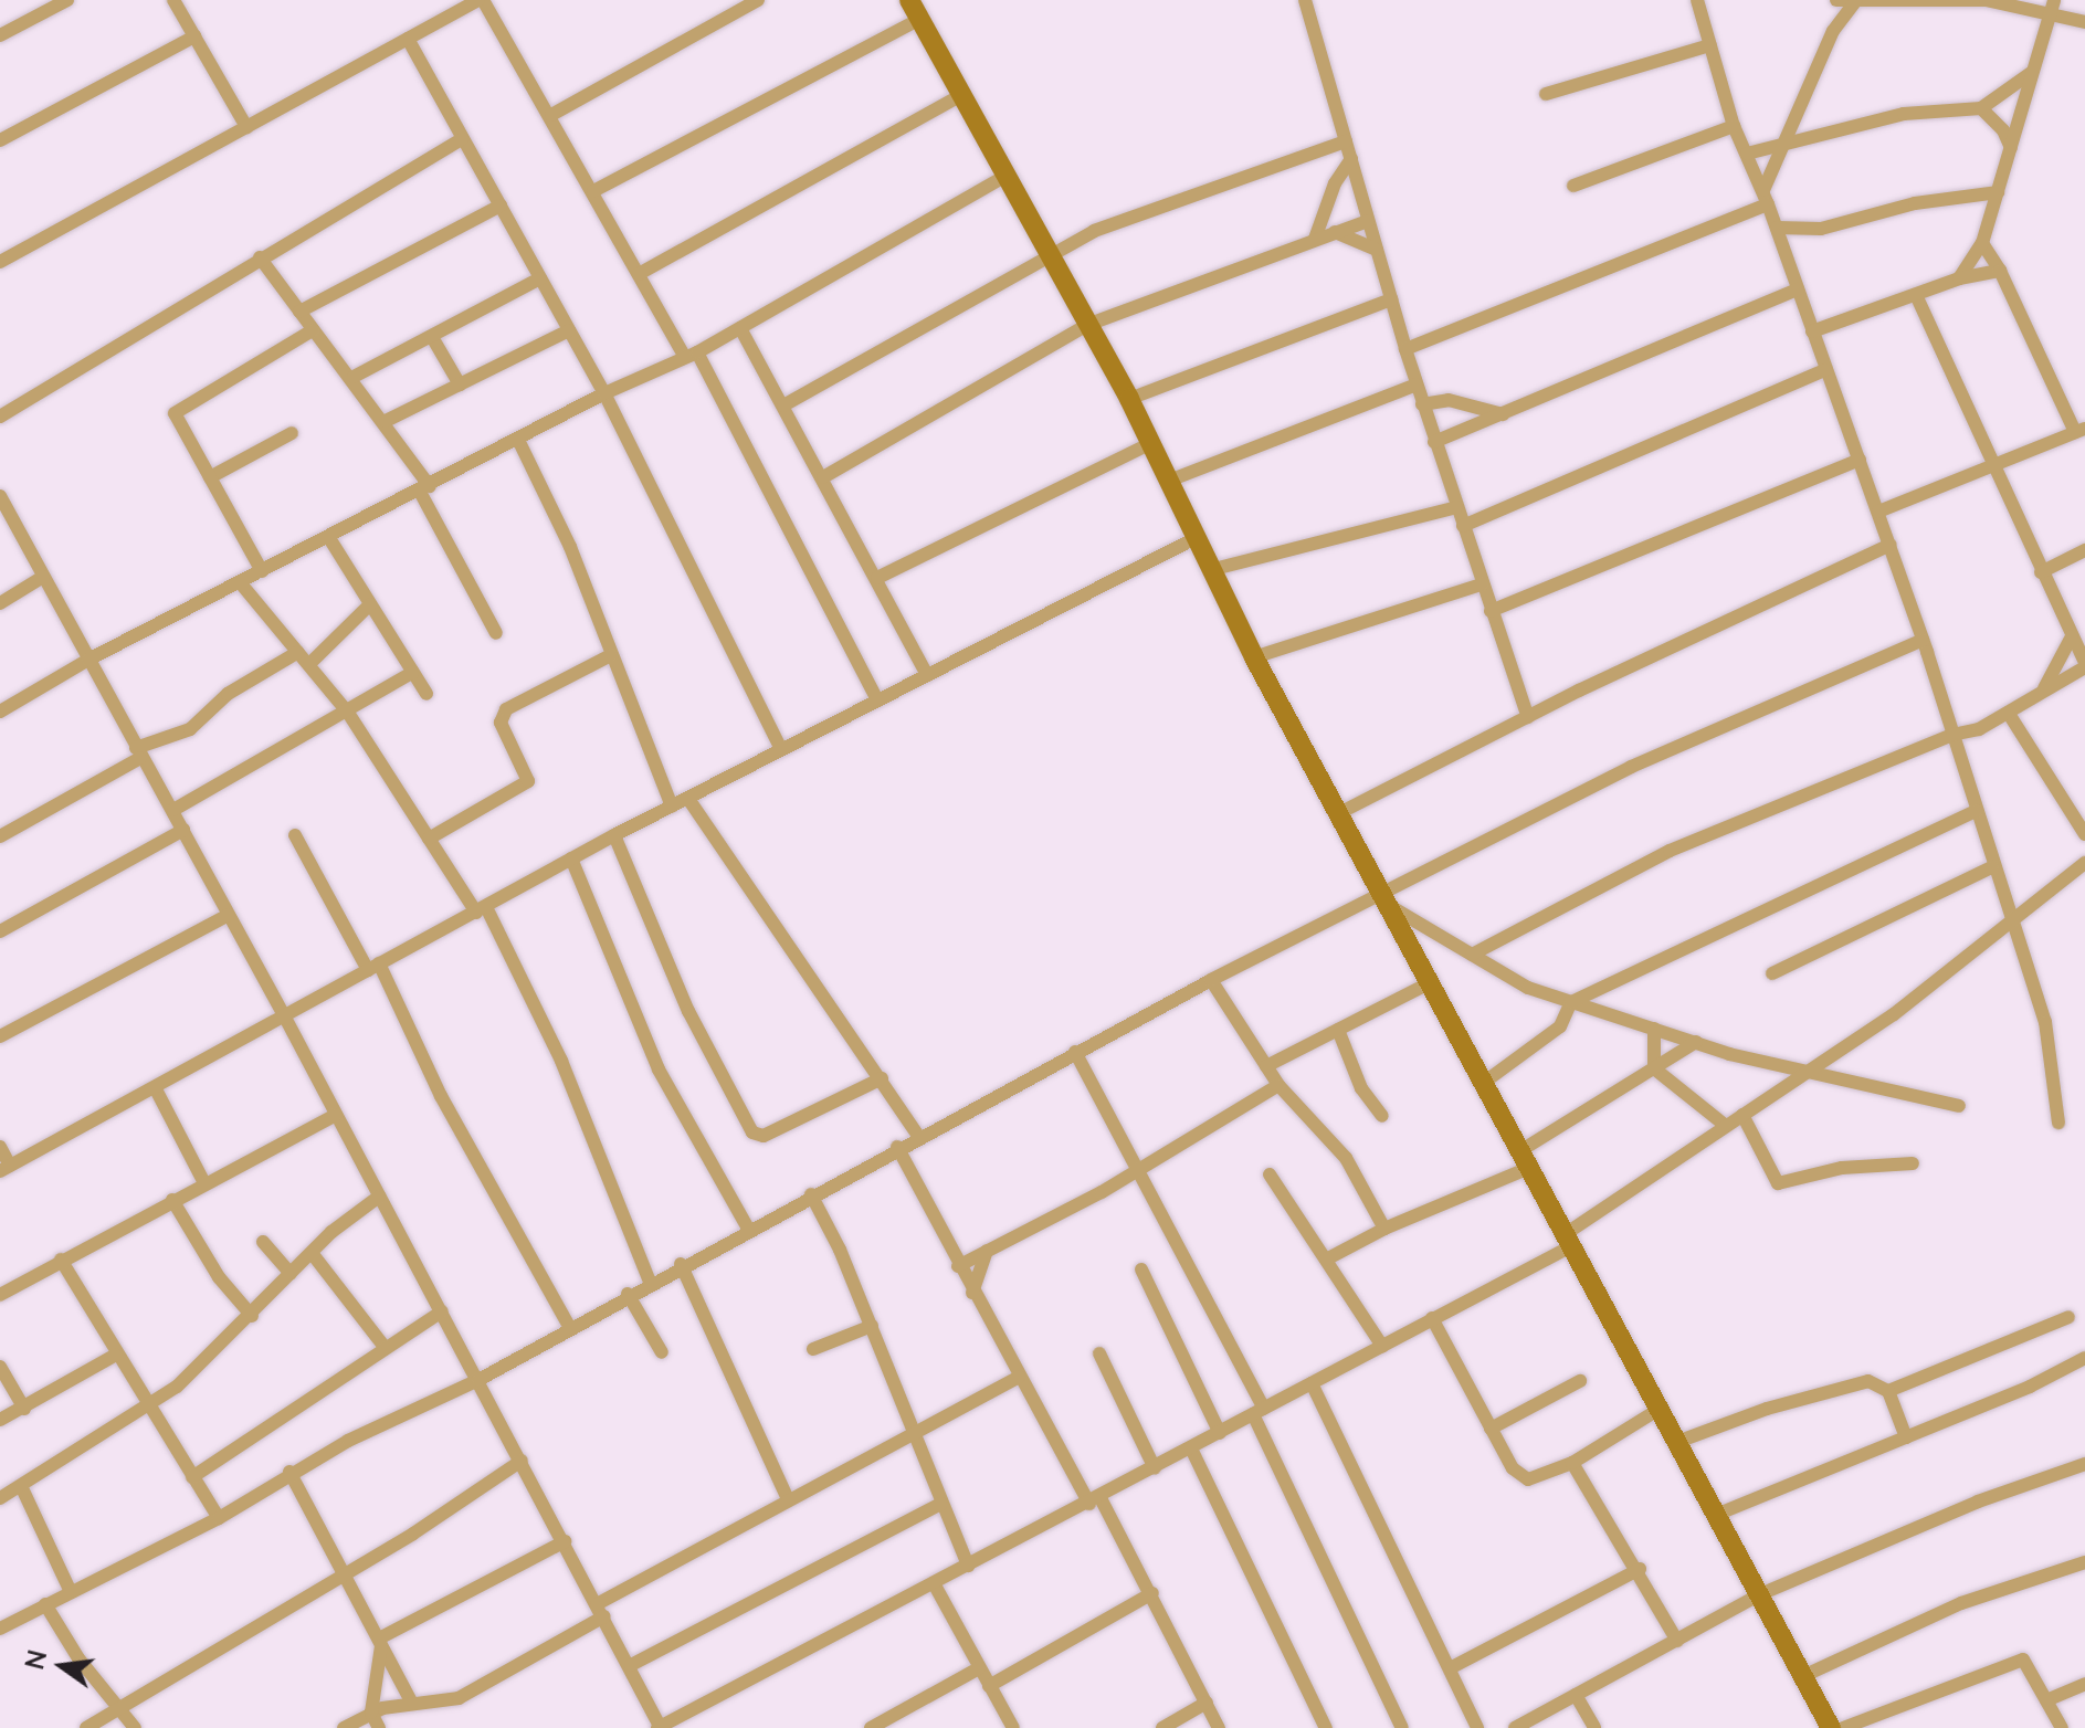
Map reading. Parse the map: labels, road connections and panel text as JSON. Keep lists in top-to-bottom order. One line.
{"north":"left"}
